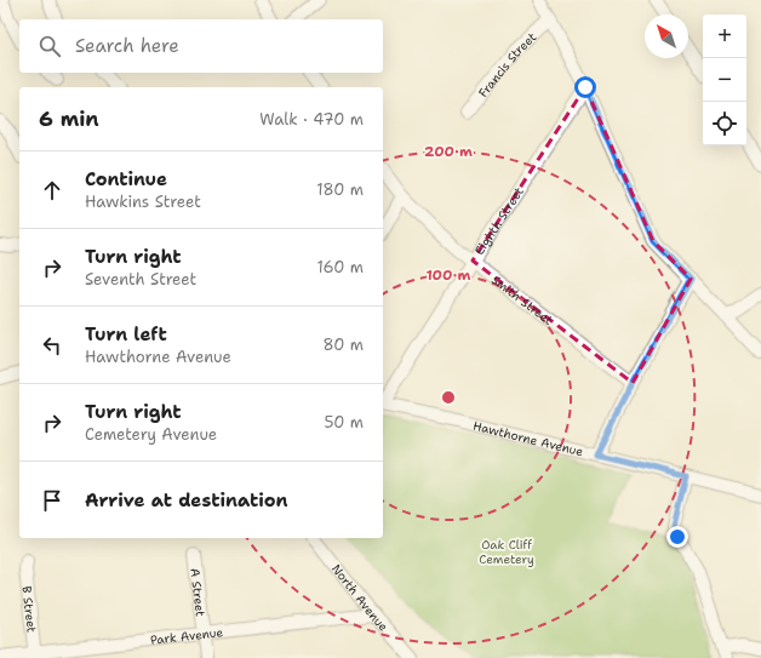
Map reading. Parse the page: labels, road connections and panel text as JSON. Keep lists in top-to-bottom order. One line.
{"streets":{"street":["Francis Street","Eighth Street","Smith Street","Hawthorne Avenue","A Street","North Avenue","B Street","Park Avenue"]},"crossings":[["Eighth Street","Smith Street"],["A Street","Park Avenue"],["North Avenue","Park Avenue"],["B Street","Park Avenue"]],"parks":["Oak Cliff Cemetery"],"north":"top left","page":{"map_buttons":["+","−"],"search":"Search here","heading":["6 min","Walk · 470 m"],"list":[["Continue","Hawkins Street","180 m"],["Turn right","Seventh Street","160 m"],["Turn left","Hawthorne Avenue","80 m"],["Turn right","Cemetery Avenue","50 m"],"Arrive at destination"]},"rings":["200 m","100 m"]}
